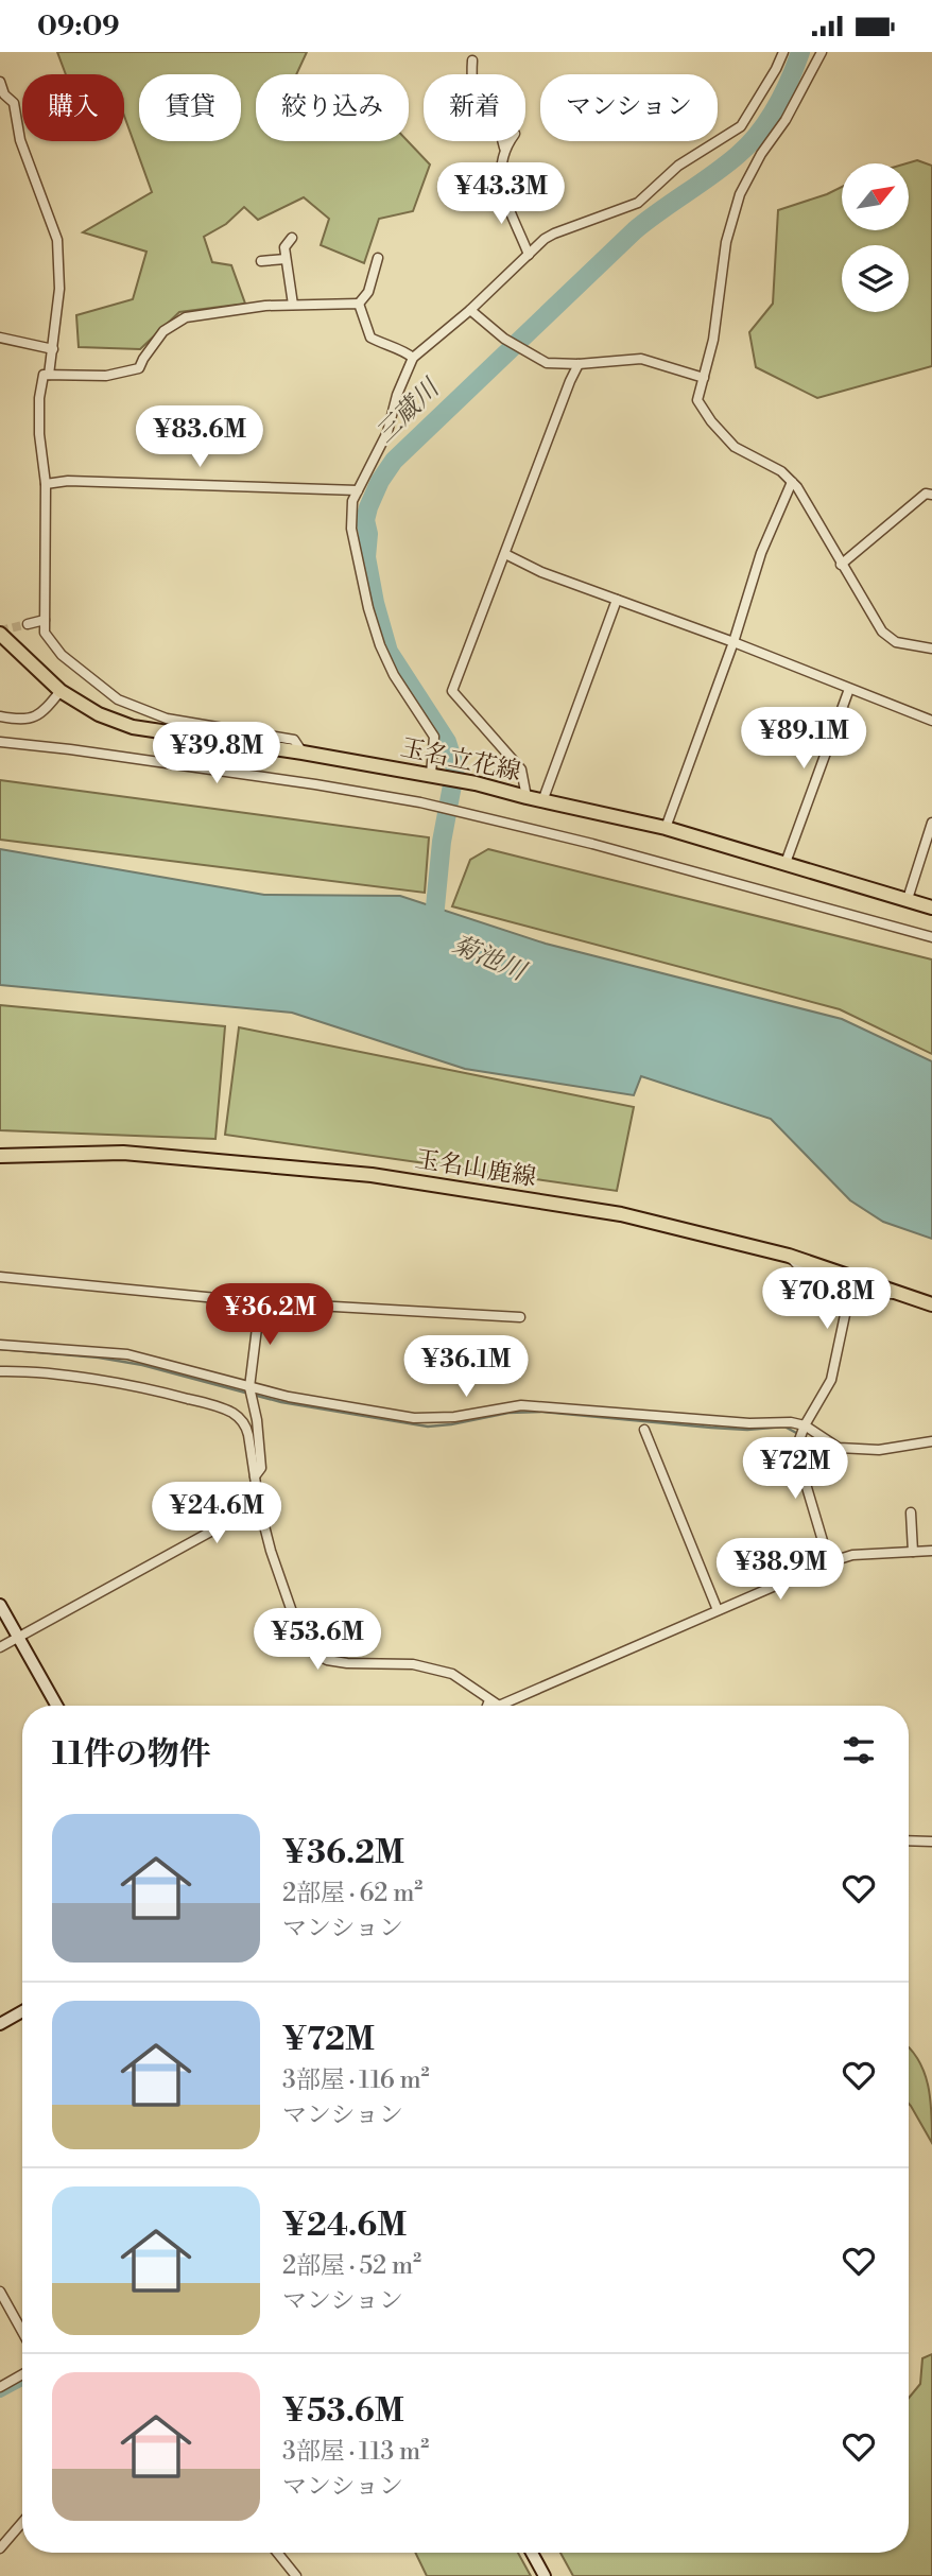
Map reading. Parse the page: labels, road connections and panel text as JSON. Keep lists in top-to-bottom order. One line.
{"streets":{"main road":["玉名立花線","玉名山鹿線"]},"water":["三蔵川","菊池川"],"north":"top right","page":{"status":"09:09","chip":["購入","賃貸","絞り込み","新着","マンション"],"price":["¥43.3M","¥83.6M","¥89.1M","¥39.8M","¥70.8M","¥36.2M","¥36.1M","¥72M","¥24.6M","¥38.9M","¥53.6M"],"heading":"11件の物件","list":[{"name":"¥36.2M","note":"2部屋 · 62 m² · マンション"},{"name":"¥72M","note":"3部屋 · 116 m² · マンション"},{"name":"¥24.6M","note":"2部屋 · 52 m² · マンション"},{"name":"¥53.6M","note":"3部屋 · 113 m² · マンション"}]}}
